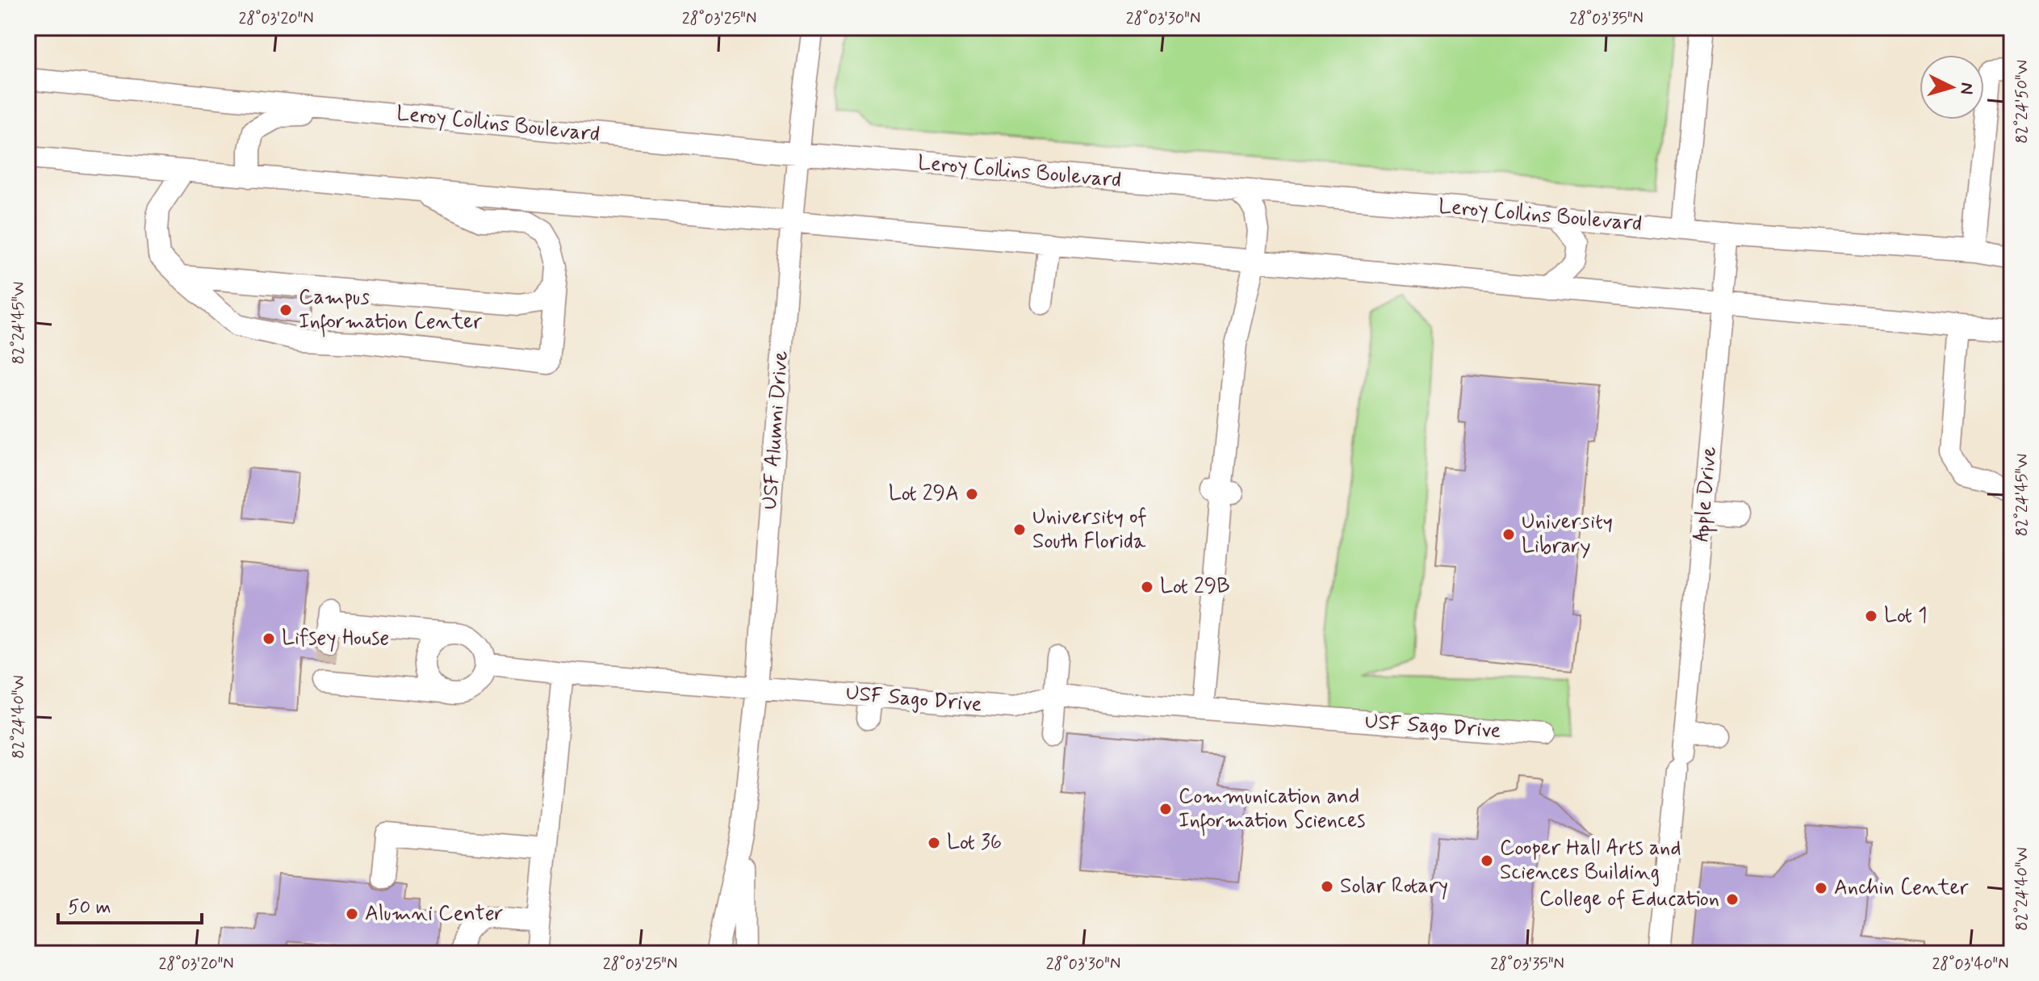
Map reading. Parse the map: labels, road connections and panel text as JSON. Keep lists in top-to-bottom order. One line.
{"streets":{"street":["Leroy Collins Boulevard","USF Alumni Drive","Apple Drive","USF Sago Drive"]},"crossings":[["Leroy Collins Boulevard","USF Alumni Drive"],["Leroy Collins Boulevard","Apple Drive"],["USF Alumni Drive","USF Sago Drive"]],"places":["Campus Information Center","Lot 29A","University of South Florida","University Library","Lot 29B","Lot 1","Lifsey House","Communication and Information Sciences","Lot 36","Cooper Hall Arts and Sciences Building","Solar Rotary","Anchin Center","College of Education","Alumni Center"],"scale_bar":"50 m","north":"right","coordinates":["28°03'20\"N","28°03'25\"N","28°03'30\"N","28°03'35\"N","82°24'50\"W","82°24'45\"W","82°24'40\"W","28°03'40\"N"]}
